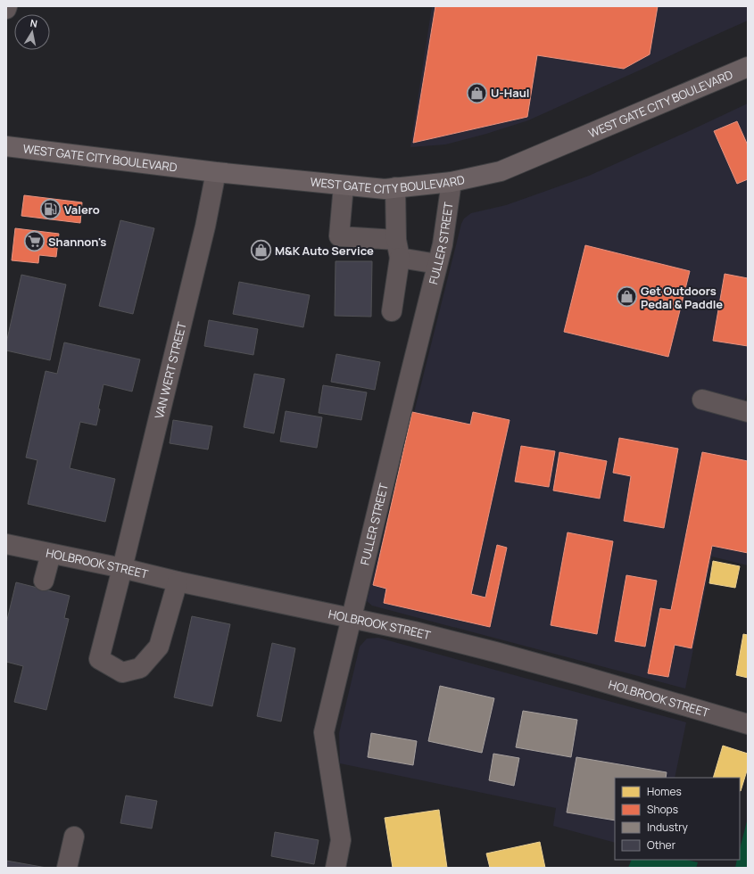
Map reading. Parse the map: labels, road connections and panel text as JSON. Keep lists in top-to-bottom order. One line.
{"streets":{"main road":["WEST GATE CITY BOULEVARD"],"street":["FULLER STREET","VAN WERT STREET","HOLBROOK STREET"]},"crossings":[["WEST GATE CITY BOULEVARD","FULLER STREET"],["WEST GATE CITY BOULEVARD","VAN WERT STREET"],["FULLER STREET","HOLBROOK STREET"],["VAN WERT STREET","HOLBROOK STREET"]],"places":{"shop":["U-Haul","M&K Auto Service","Get Outdoors Pedal & Paddle"],"fuel station":["Valero"],"supermarket":["Shannon's"]},"legend":["Homes","Shops","Industry","Other"],"north":"top"}
